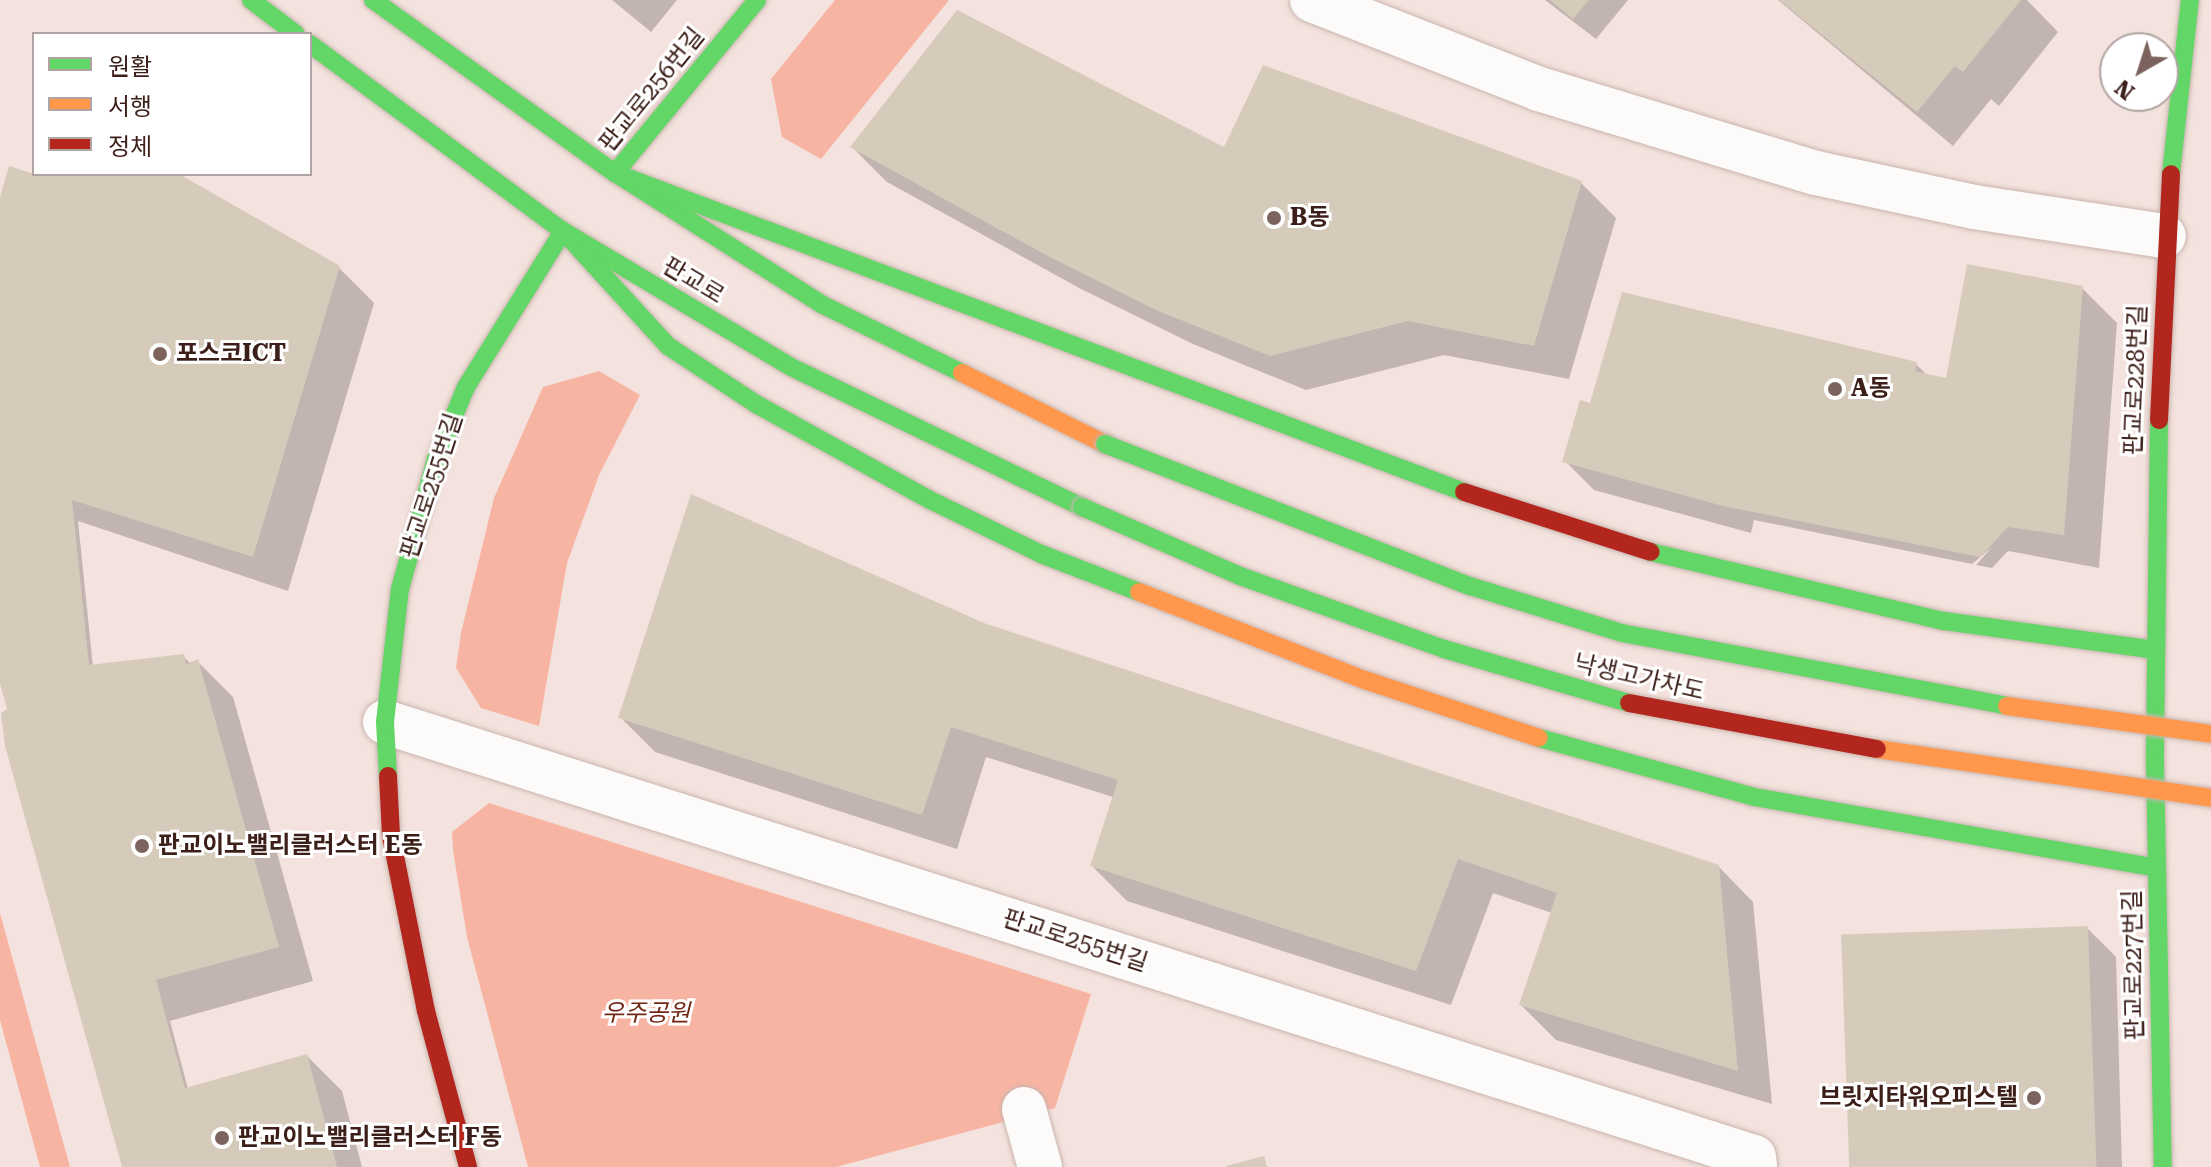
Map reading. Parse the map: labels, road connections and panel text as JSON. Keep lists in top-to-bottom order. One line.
{"streets":{"main road":["판교로256번길","판교로","판교로228번길","판교로255번길","낙생고가차도","판교로227번길"]},"crossings":[["판교로256번길","판교로"],["판교로","판교로255번길"],["판교로","낙생고가차도"],["판교로228번길","판교로227번길"]],"parks":["우주공원"],"places":["B동","포스코ICT","A동","판교이노밸리클러스터 E동","브릿지타워오피스텔","판교이노밸리클러스터 F동"],"legend":["원활","서행","정체"],"north":"bottom left"}
